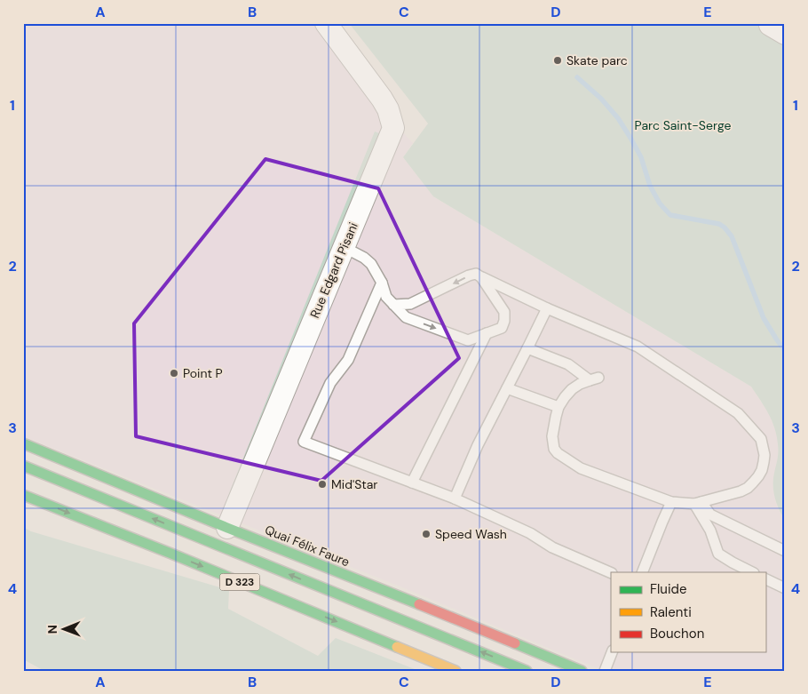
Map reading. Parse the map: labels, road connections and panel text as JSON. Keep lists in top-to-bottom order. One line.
{"streets":{"main road":["Quai Félix Faure","D 323"],"street":["Rue Edgard Pisani"]},"crossings":[["Rue Edgard Pisani","Quai Félix Faure"]],"parks":["Parc Saint-Serge"],"places":["Skate parc","Point P","Mid'Star","Speed Wash"],"legend":["Fluide","Ralenti","Bouchon"],"north":"left","grid":{"columns":["A","B","C","D","E"],"rows":["1","2","3","4"]}}
